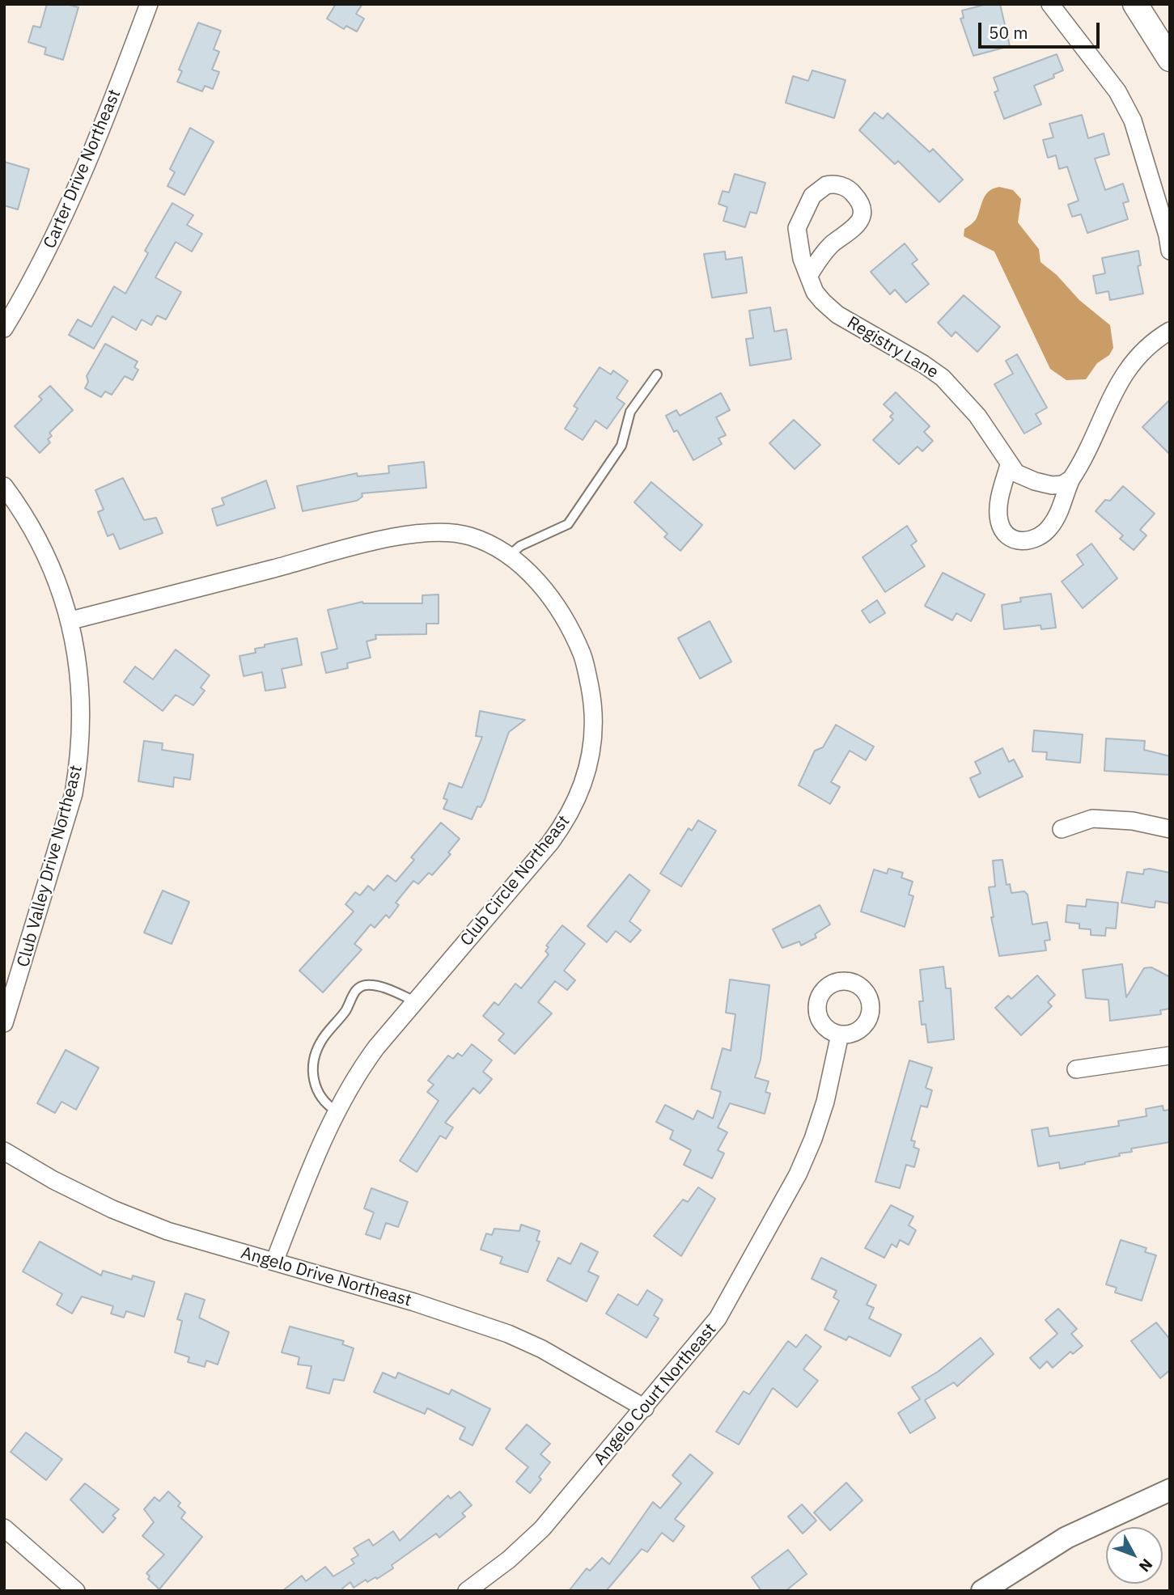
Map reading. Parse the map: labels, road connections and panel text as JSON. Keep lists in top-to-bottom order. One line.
{"streets":{"street":["Carter Drive Northeast","Registry Lane","Club Valley Drive Northeast","Club Circle Northeast","Angelo Drive Northeast","Angelo Court Northeast"]},"crossings":[["Club Valley Drive Northeast","Club Circle Northeast"],["Club Circle Northeast","Angelo Drive Northeast"],["Angelo Drive Northeast","Angelo Court Northeast"]],"scale_bar":"50 m","north":"bottom right"}
